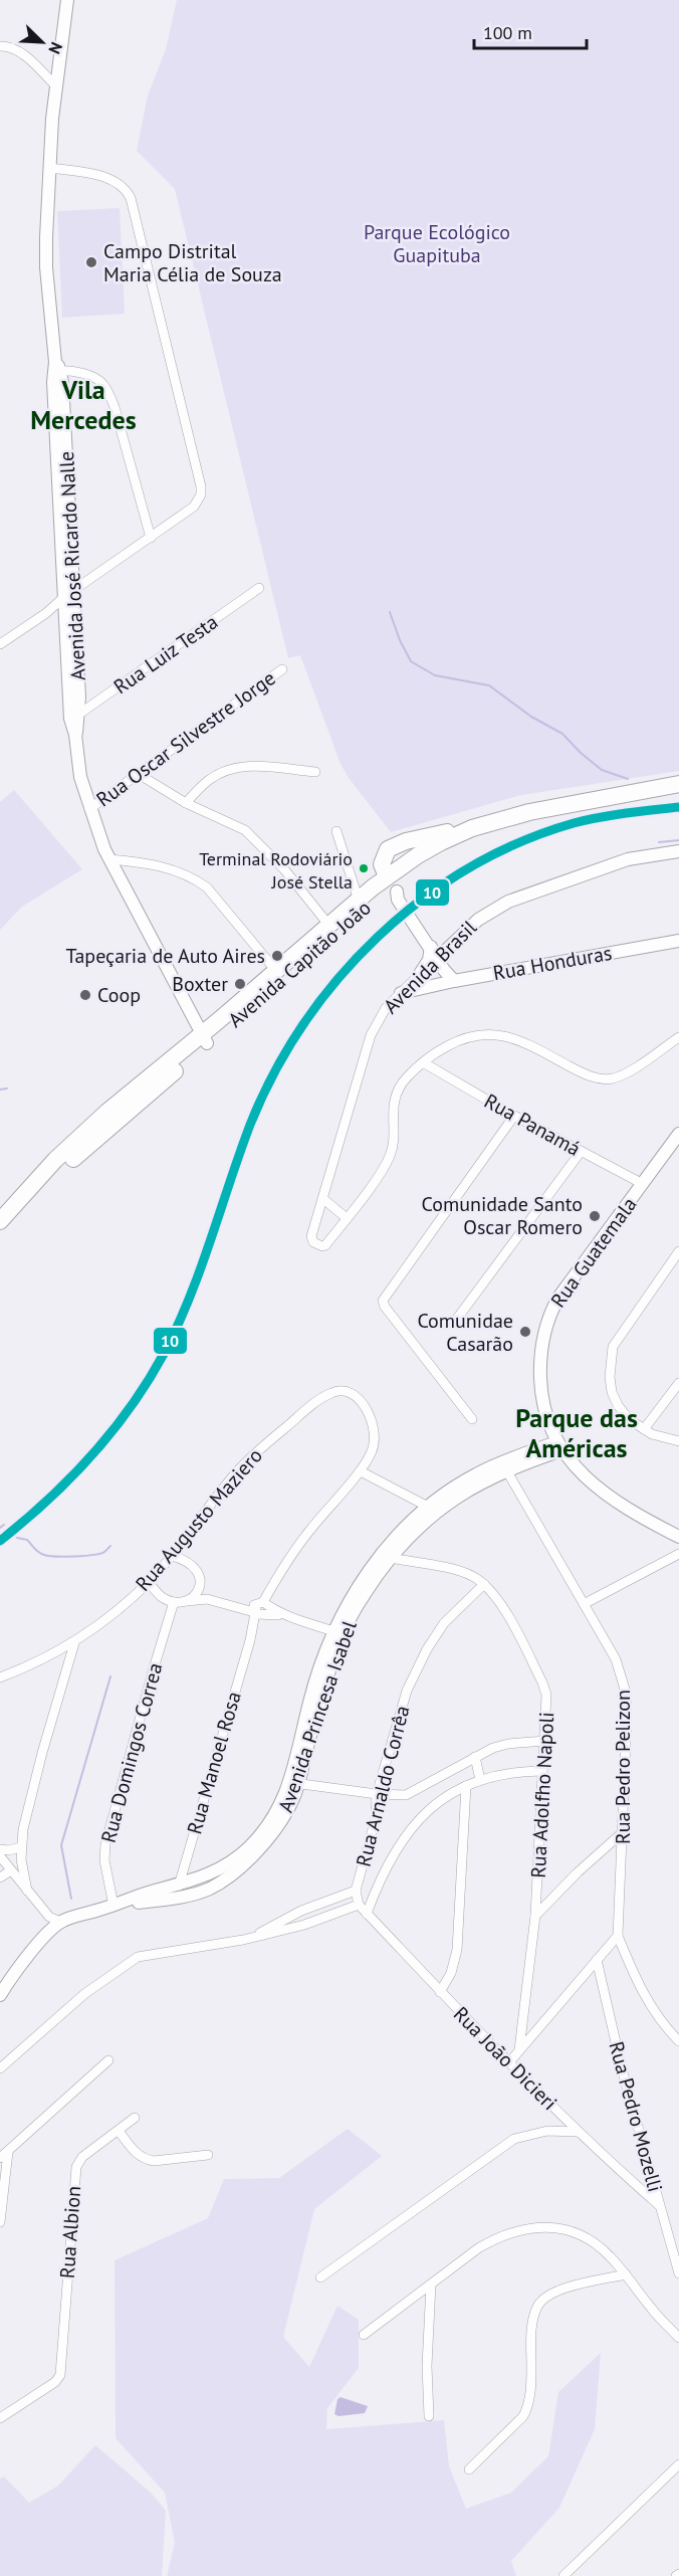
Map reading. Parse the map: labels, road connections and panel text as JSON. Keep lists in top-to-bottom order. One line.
{"streets":{"highway":["Avenida Capitão João"],"main road":["Avenida José Ricardo Nalle","Rua Honduras","Avenida Brasil","Rua Guatemala","Avenida Princesa Isabel"],"street":["Rua Luiz Testa","Rua Oscar Silvestre Jorge","Rua Panamá","Rua Augusto Maziero","Rua Domingos Correa","Rua Manoel Rosa","Rua Pedro Pelizon","Rua Arnaldo Corrêa","Rua Adolfho Napoli","Rua João Dicieri","Rua Pedro Mozelli","Rua Albion"]},"crossings":[["Avenida José Ricardo Nalle","Rua Luiz Testa"],["Avenida José Ricardo Nalle","Rua Oscar Silvestre Jorge"],["Avenida José Ricardo Nalle","Avenida Capitão João"],["Rua Honduras","Avenida Brasil"],["Rua Panamá","Rua Guatemala"],["Rua Guatemala","Avenida Princesa Isabel"],["Rua Augusto Maziero","Rua Domingos Correa"],["Rua Augusto Maziero","Rua Manoel Rosa"],["Avenida Princesa Isabel","Rua Domingos Correa"],["Avenida Princesa Isabel","Rua Manoel Rosa"],["Avenida Princesa Isabel","Rua Pedro Pelizon"],["Avenida Princesa Isabel","Rua Adolfho Napoli"],["Rua Arnaldo Corrêa","Rua Adolfho Napoli"],["Rua Arnaldo Corrêa","Rua João Dicieri"],["Rua João Dicieri","Rua Pedro Mozelli"]],"districts":["Vila Mercedes","Parque das Américas"],"parks":["Parque Ecológico Guapituba"],"places":["Campo Distrital Maria Célia de Souza","Terminal Rodoviário José Stella","Tapeçaria de Auto Aires","Boxter","Coop","Comunidade Santo Oscar Romero","Comunidae Casarão"],"lines":["transit line 10"],"scale_bar":"100 m","north":"bottom right"}
